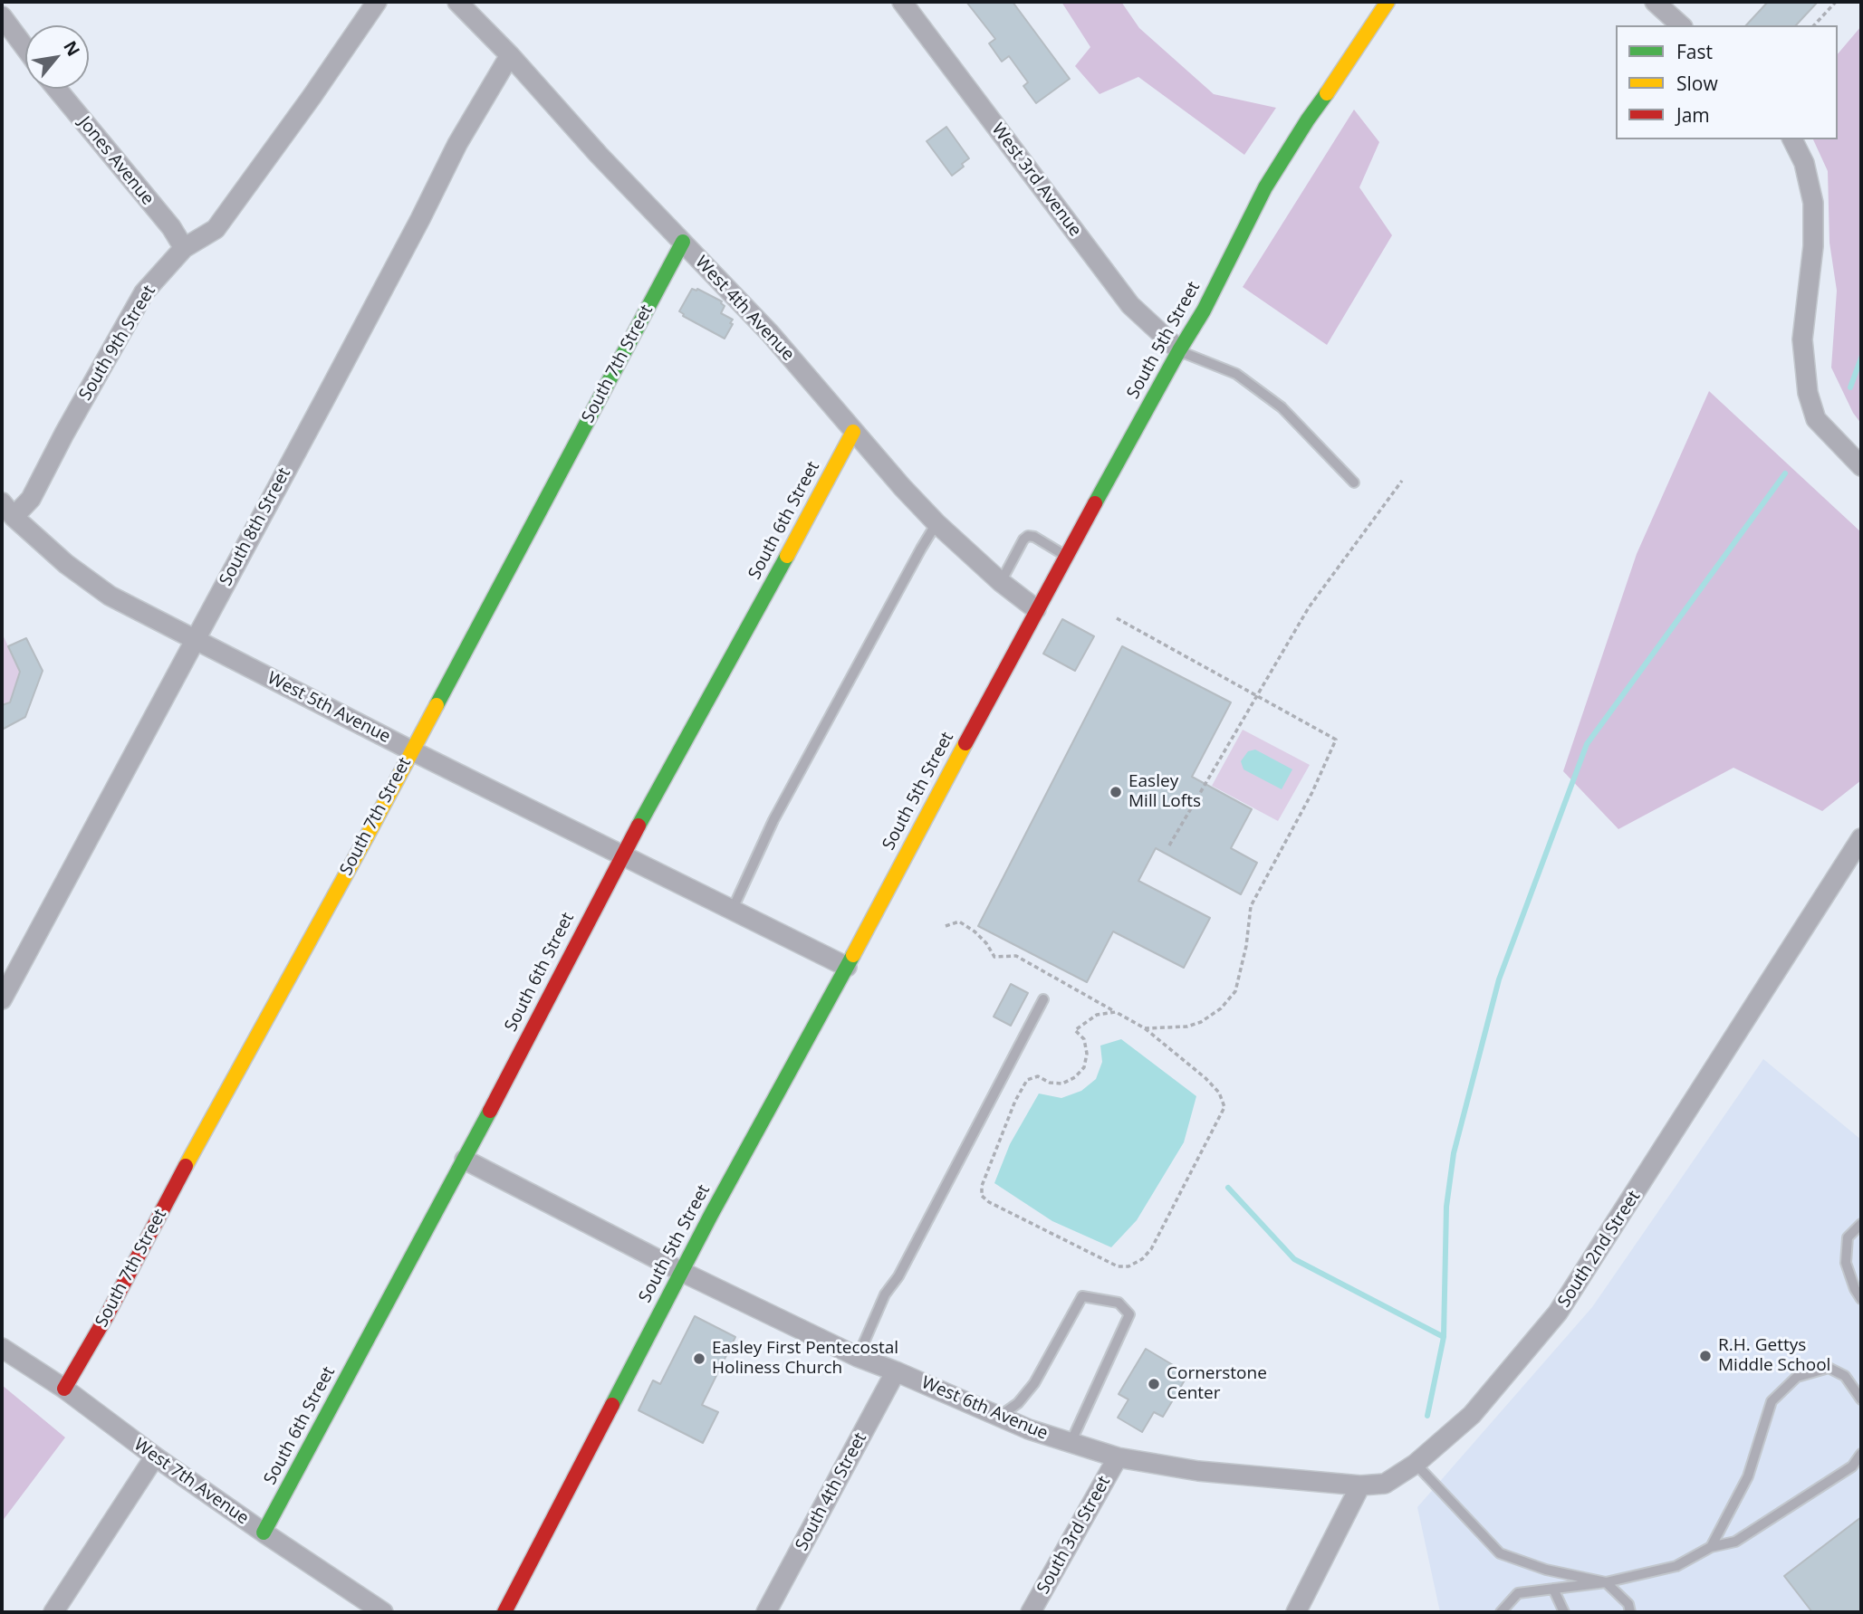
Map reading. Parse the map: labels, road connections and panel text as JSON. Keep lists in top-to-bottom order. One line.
{"streets":{"street":["Jones Avenue","West 3rd Avenue","West 4th Avenue","South 5th Street","South 9th Street","South 7th Street","South 6th Street","South 8th Street","West 5th Avenue","South 2nd Street","West 6th Avenue","West 7th Avenue","South 4th Street","South 3rd Street"]},"crossings":[["Jones Avenue","South 9th Street"],["West 3rd Avenue","South 5th Street"],["West 4th Avenue","South 5th Street"],["West 4th Avenue","South 7th Street"],["West 4th Avenue","South 6th Street"],["West 4th Avenue","South 8th Street"],["South 5th Street","West 5th Avenue"],["South 5th Street","West 6th Avenue"],["South 9th Street","West 5th Avenue"],["South 7th Street","West 5th Avenue"],["South 7th Street","West 7th Avenue"],["South 6th Street","West 5th Avenue"],["South 6th Street","West 6th Avenue"],["South 6th Street","West 7th Avenue"],["South 8th Street","West 5th Avenue"],["South 2nd Street","West 6th Avenue"],["West 6th Avenue","South 4th Street"],["West 6th Avenue","South 3rd Street"]],"places":["Easley Mill Lofts","R.H. Gettys Middle School","Easley First Pentecostal Holiness Church","Cornerstone Center"],"legend":["Fast","Slow","Jam"],"north":"top right"}
